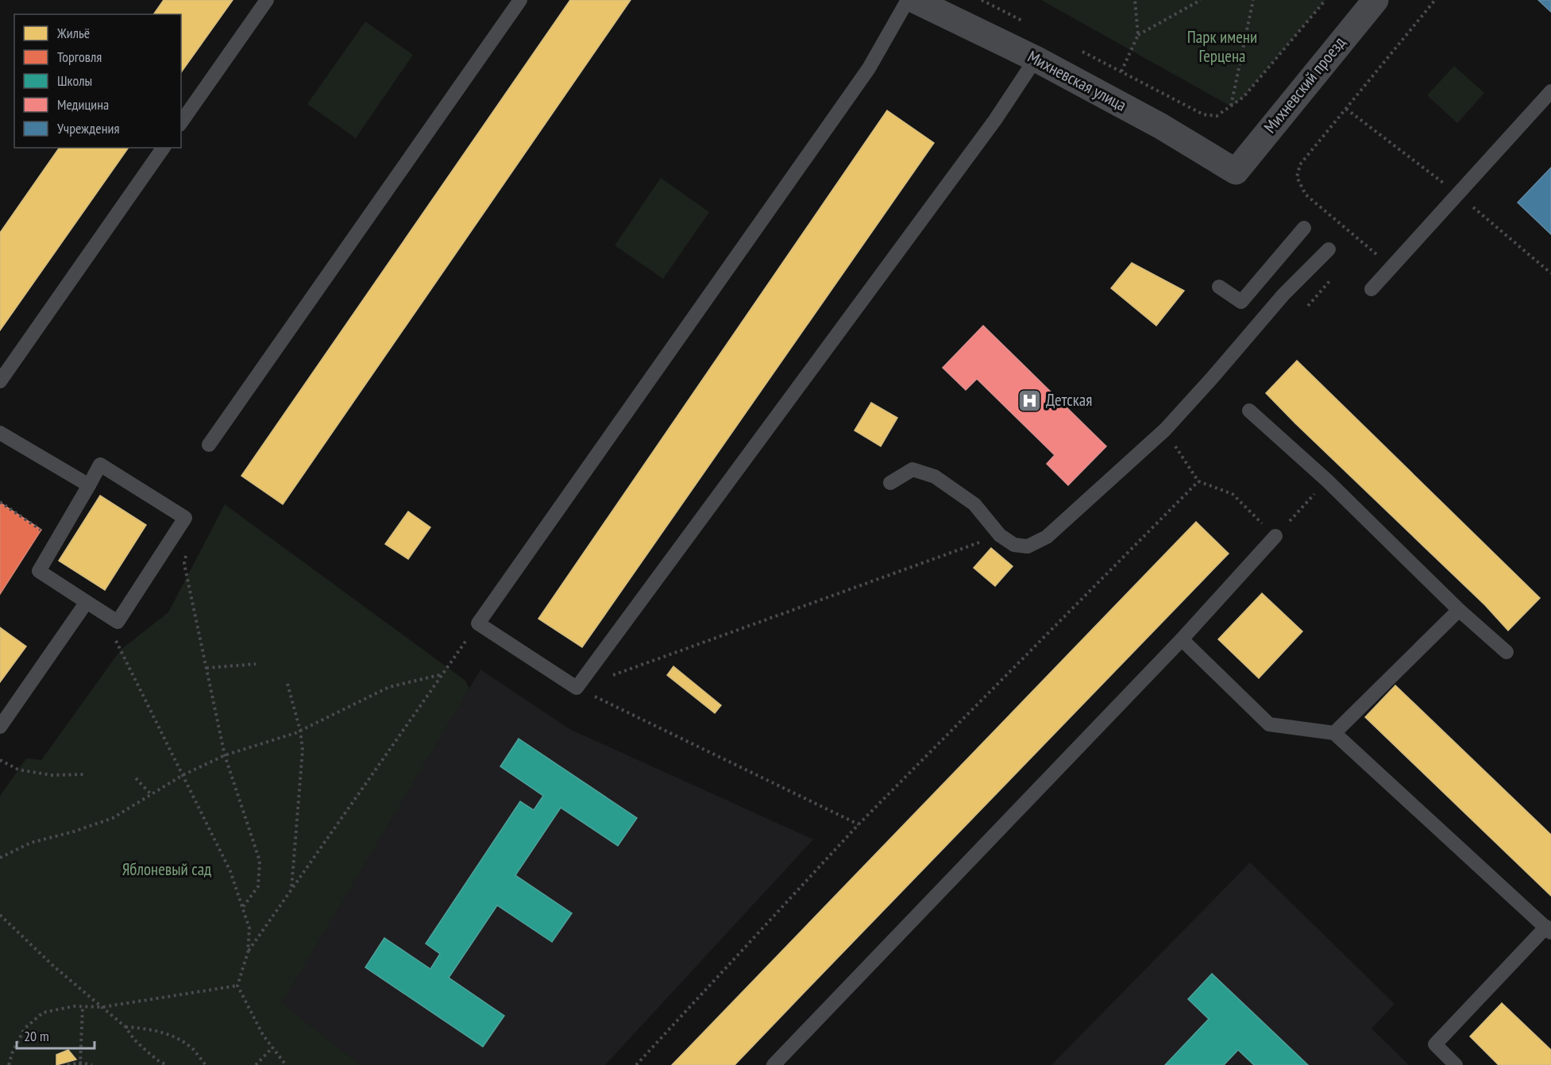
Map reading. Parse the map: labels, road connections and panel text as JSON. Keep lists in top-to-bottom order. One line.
{"streets":{"street":["Михневская улица","Михневский проезд"]},"crossings":[["Михневская улица","Михневский проезд"]],"parks":["Парк имени Герцена","Яблоневый сад"],"places":{"hospital":["Детская"]},"legend":["Жильё","Торговля","Школы","Медицина","Учреждения"],"scale_bar":"20 m"}
